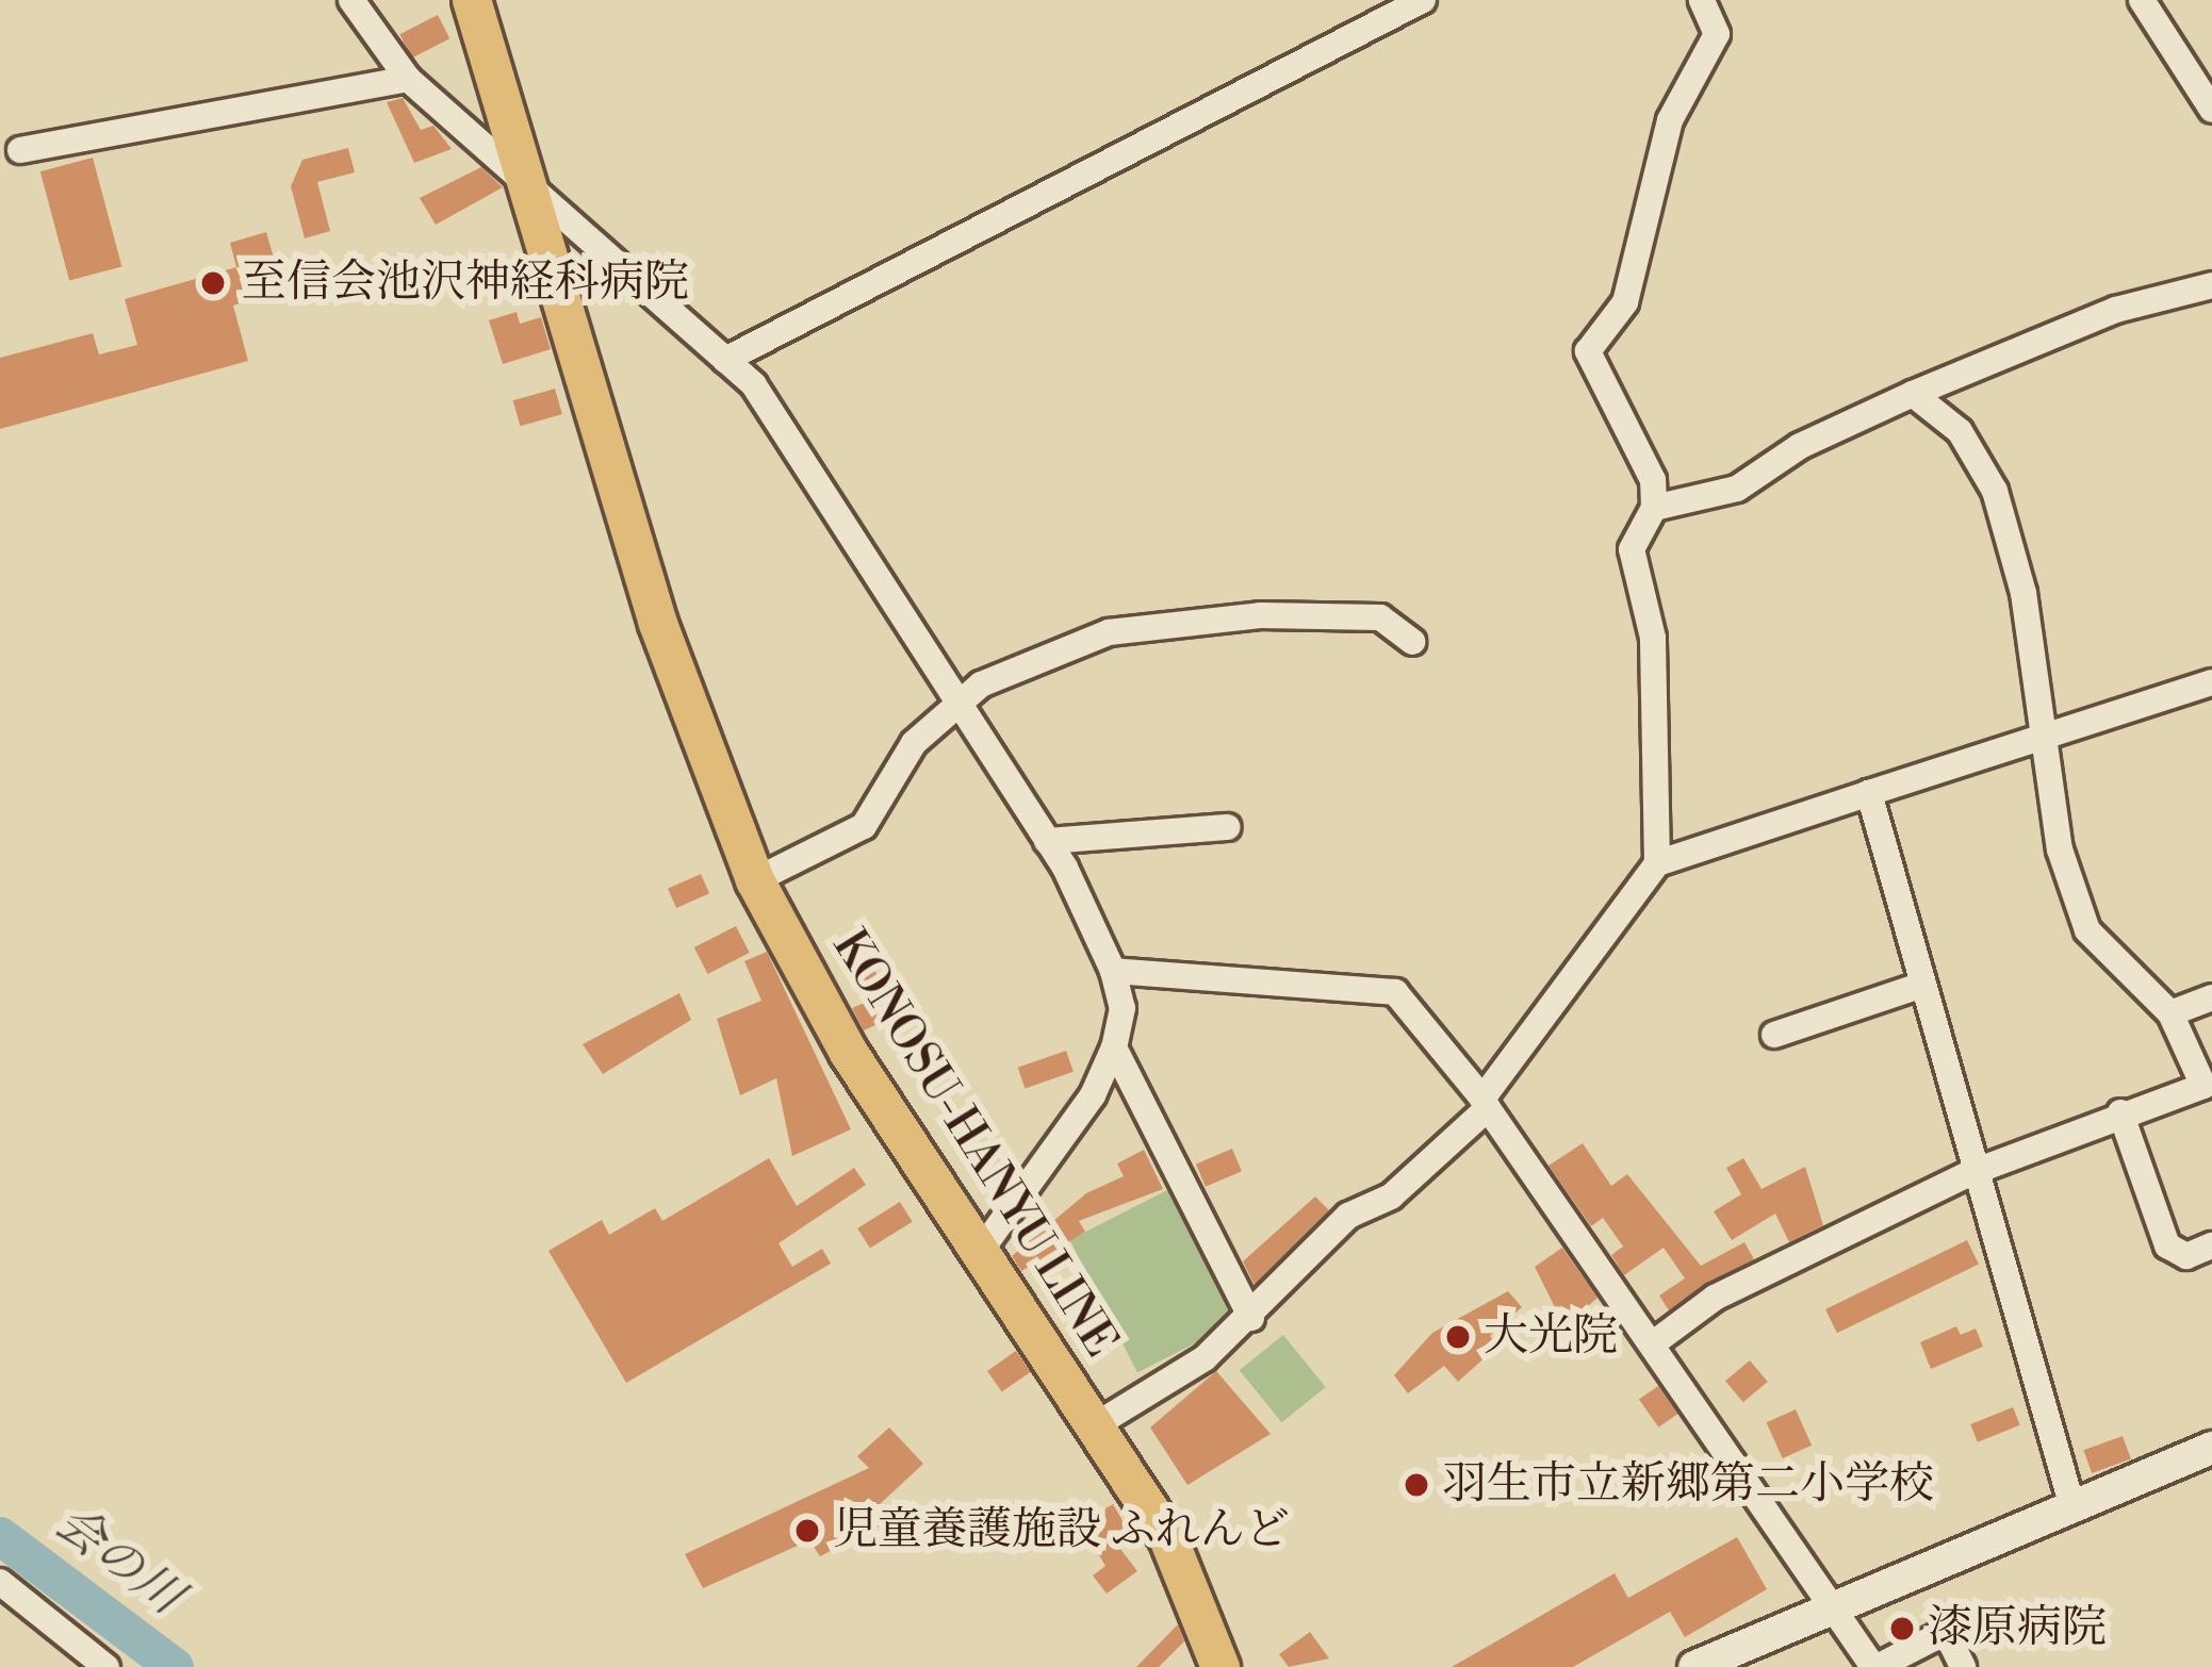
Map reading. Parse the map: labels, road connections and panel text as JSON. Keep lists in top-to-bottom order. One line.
{"streets":{"main road":["KONOSU-HANYU LINE"]},"water":["会の川"],"places":["至信会池沢神経科病院","大光院","羽生市立新郷第二小学校","児童養護施設 ふれんど","漆原病院"]}
